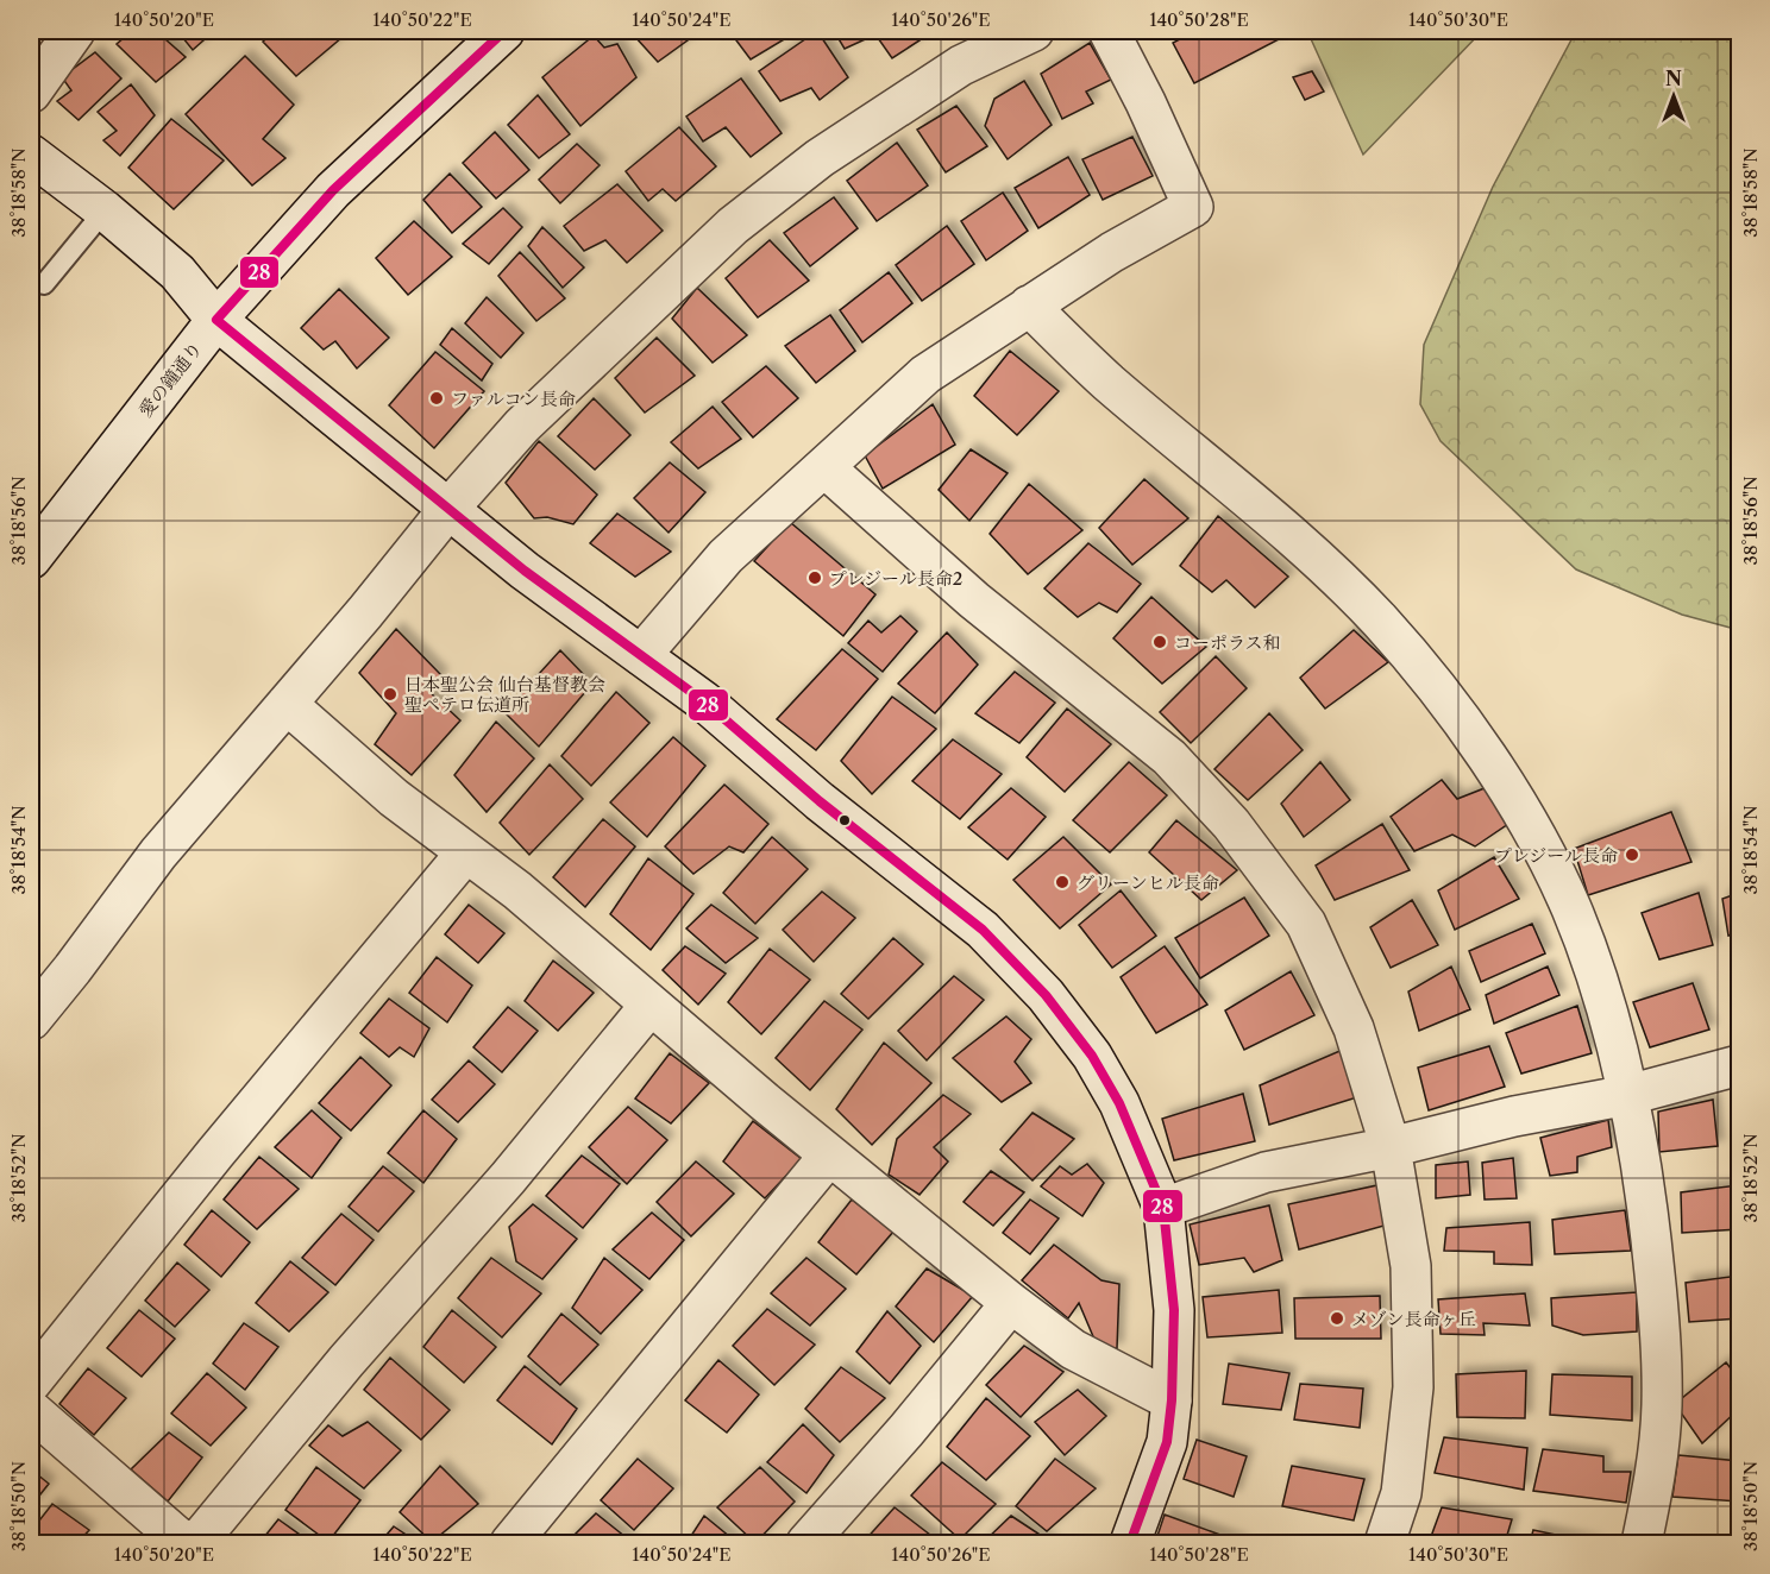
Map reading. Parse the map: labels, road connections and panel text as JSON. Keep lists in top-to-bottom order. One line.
{"streets":{"street":["愛の鐘通り"]},"places":["ファルコン長命","プレジール長命2","コーポラス和","日本聖公会 仙台基督教会 聖ペテロ伝道所","プレジール長命","グリーンヒル長命","メゾン長命ヶ丘"],"lines":["transit line 28"],"north":"top","coordinates":["140°50'20\"E","140°50'22\"E","140°50'24\"E","140°50'26\"E","140°50'28\"E","140°50'30\"E","38°18'58\"N","38°18'56\"N","38°18'54\"N","38°18'52\"N","38°18'50\"N"]}
